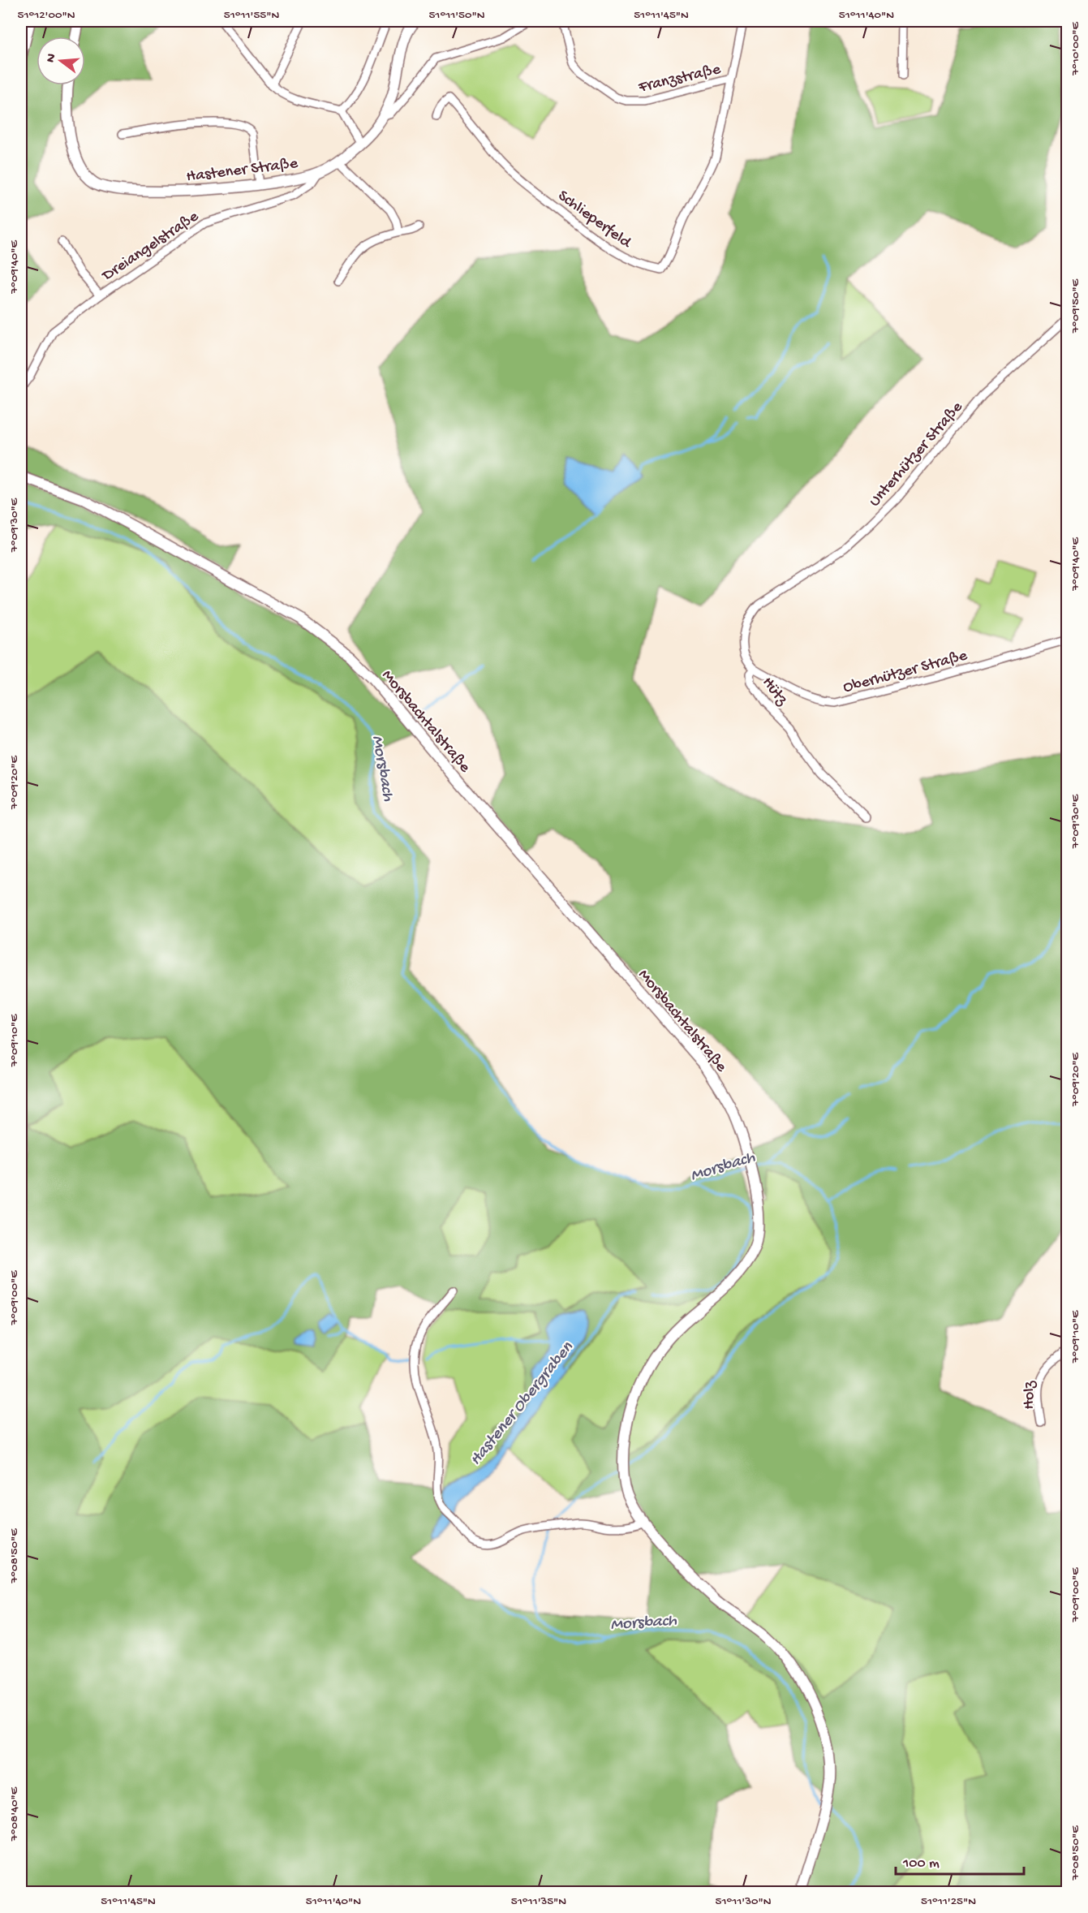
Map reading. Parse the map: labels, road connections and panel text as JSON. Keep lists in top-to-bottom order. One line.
{"streets":{"main road":["Hastener Straße","Morsbachtalstraße"],"street":["Franzstraße","Schlieperfeld","Dreiangelstraße","Unterhützer Straße","Oberhützer Straße","Hütz","Holz"]},"crossings":[["Franzstraße","Schlieperfeld"],["Hastener Straße","Dreiangelstraße"],["Unterhützer Straße","Hütz"],["Oberhützer Straße","Hütz"]],"water":["Morsbach","Hastener Obergraben"],"scale_bar":"100 m","north":"left","coordinates":["51°12'00\"N","51°11'55\"N","51°11'50\"N","51°11'45\"N","51°11'40\"N","7°10'00\"E","7°09'40\"E","7°09'50\"E","7°09'30\"E","7°09'20\"E","7°09'10\"E","7°09'00\"E","7°08'50\"E","7°08'40\"E","51°11'35\"N","51°11'30\"N","51°11'25\"N"]}
